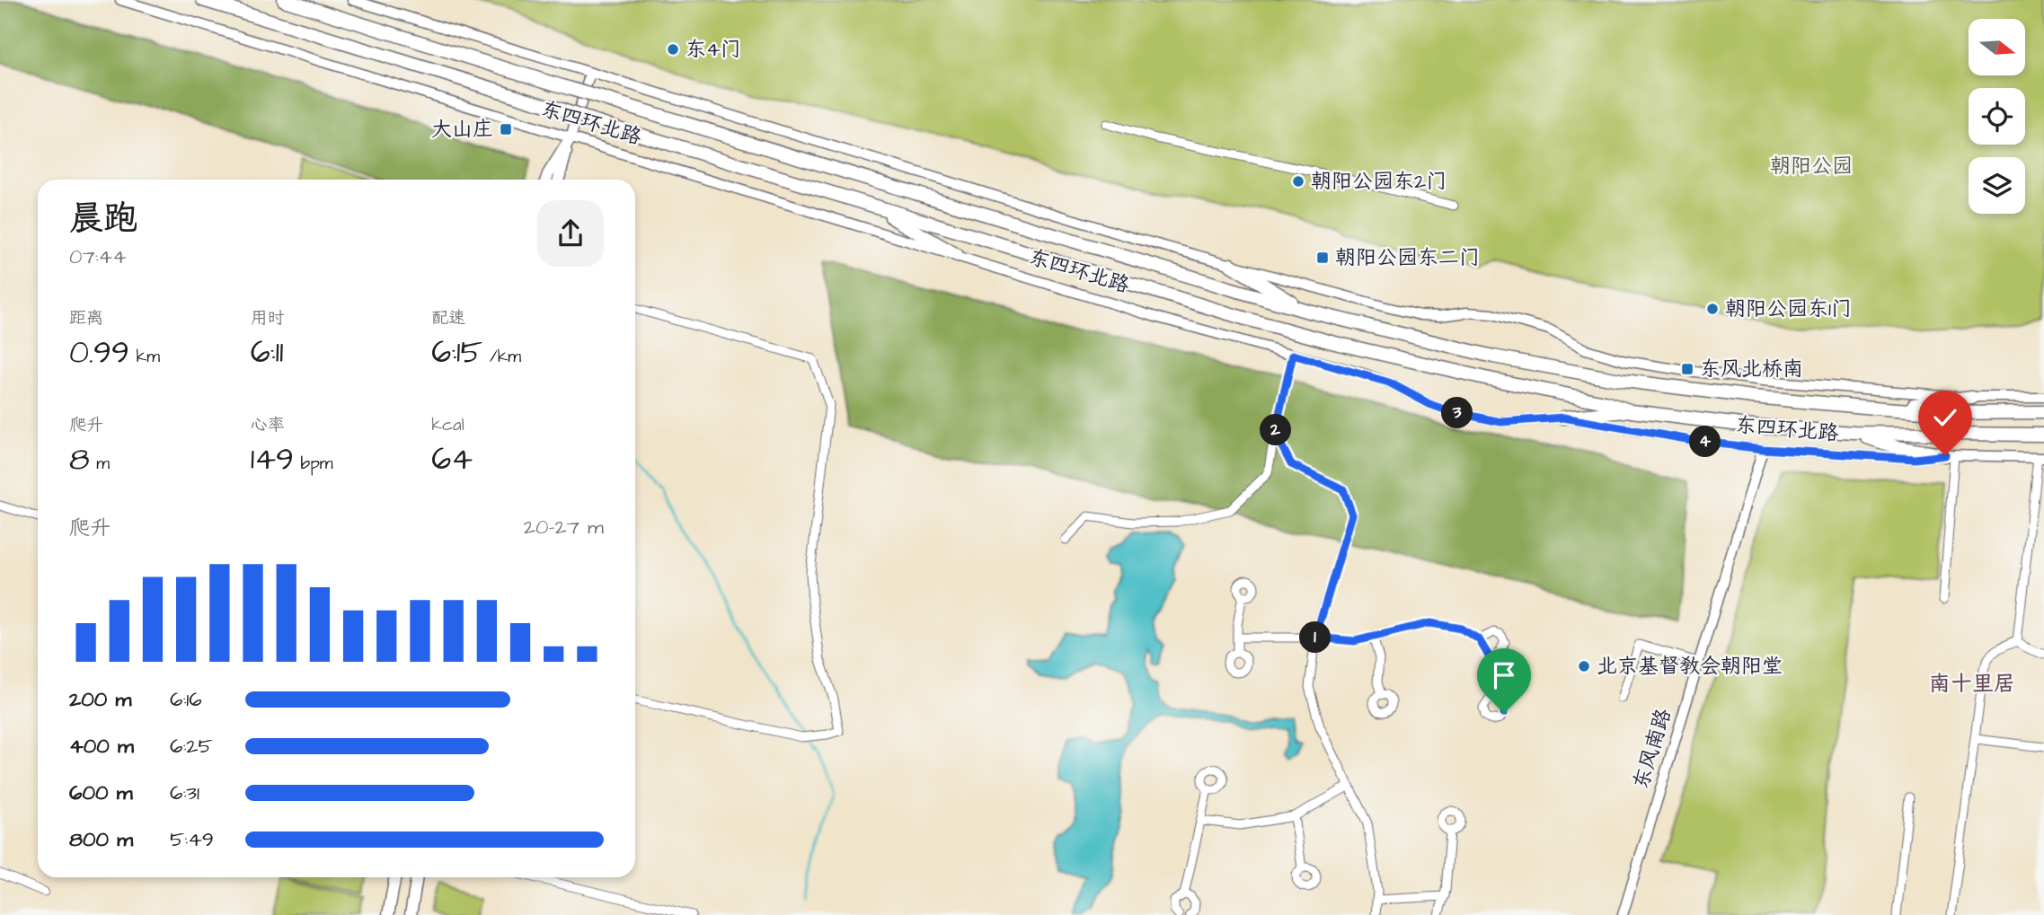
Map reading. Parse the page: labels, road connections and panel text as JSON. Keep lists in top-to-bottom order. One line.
{"streets":{"highway":["东四环北路"],"street":["东风南路"]},"crossings":[["东四环北路","东风南路"]],"districts":["南十里居"],"parks":["朝阳公园"],"places":{"other":["东4门","朝阳公园东2门","朝阳公园东1门","北京基督教会朝阳堂"],"transit":["大山庄","朝阳公园东二门","东风北桥南"]},"north":"right","page":{"heading":["晨跑","07:44"],"stats":[["距离","0.99 km"],["用时","6:11"],["配速","6:15 /km"],["爬升","8 m"],["心率","149 bpm"],["kcal","64"]],"pins":["3","2","4","1"],"chart":["爬升","20–27 m"],"list":[{"name":"200 m","note":"6:16"},{"name":"400 m","note":"6:25"},{"name":"600 m","note":"6:31"},{"name":"800 m","note":"5:49"}]}}
